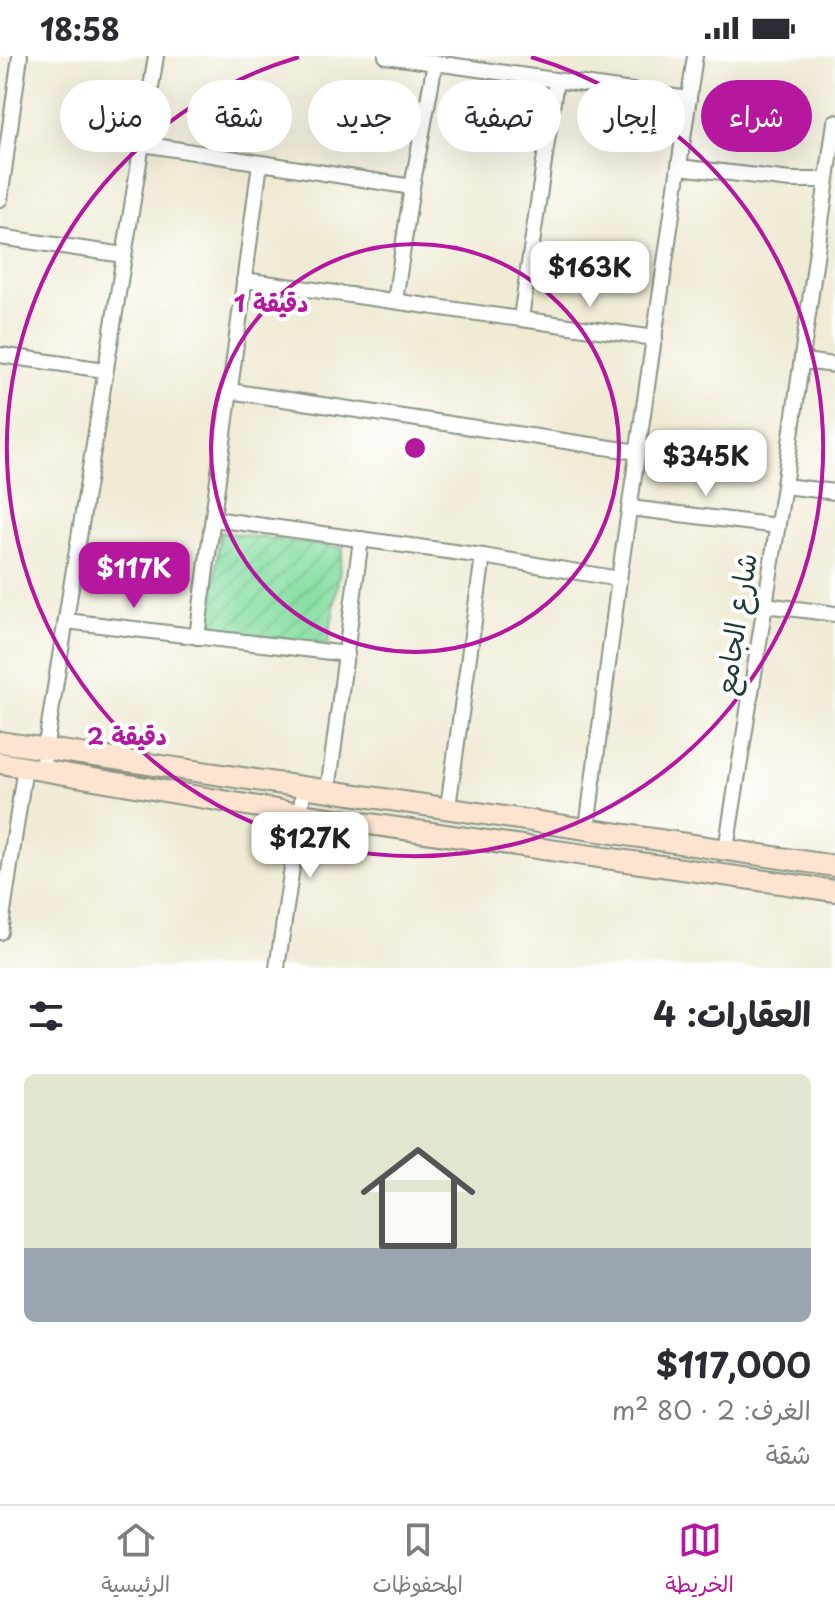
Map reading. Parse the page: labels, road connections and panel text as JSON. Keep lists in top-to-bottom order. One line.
{"streets":{"street":["شارع الجامع"]},"page":{"status":"18:58","chip":["شراء","إيجار","تصفية","جديد","شقة","منزل"],"price":["$163K","$345K","$117K","$127K"],"heading":"العقارات: 4","list":[{"name":"$117,000","note":"الغرف: 2 · 80 m² · شقة"}],"tabs":["الخريطة","المحفوظات","الرئيسية"]},"rings":["1 دقيقة","2 دقيقة"]}
